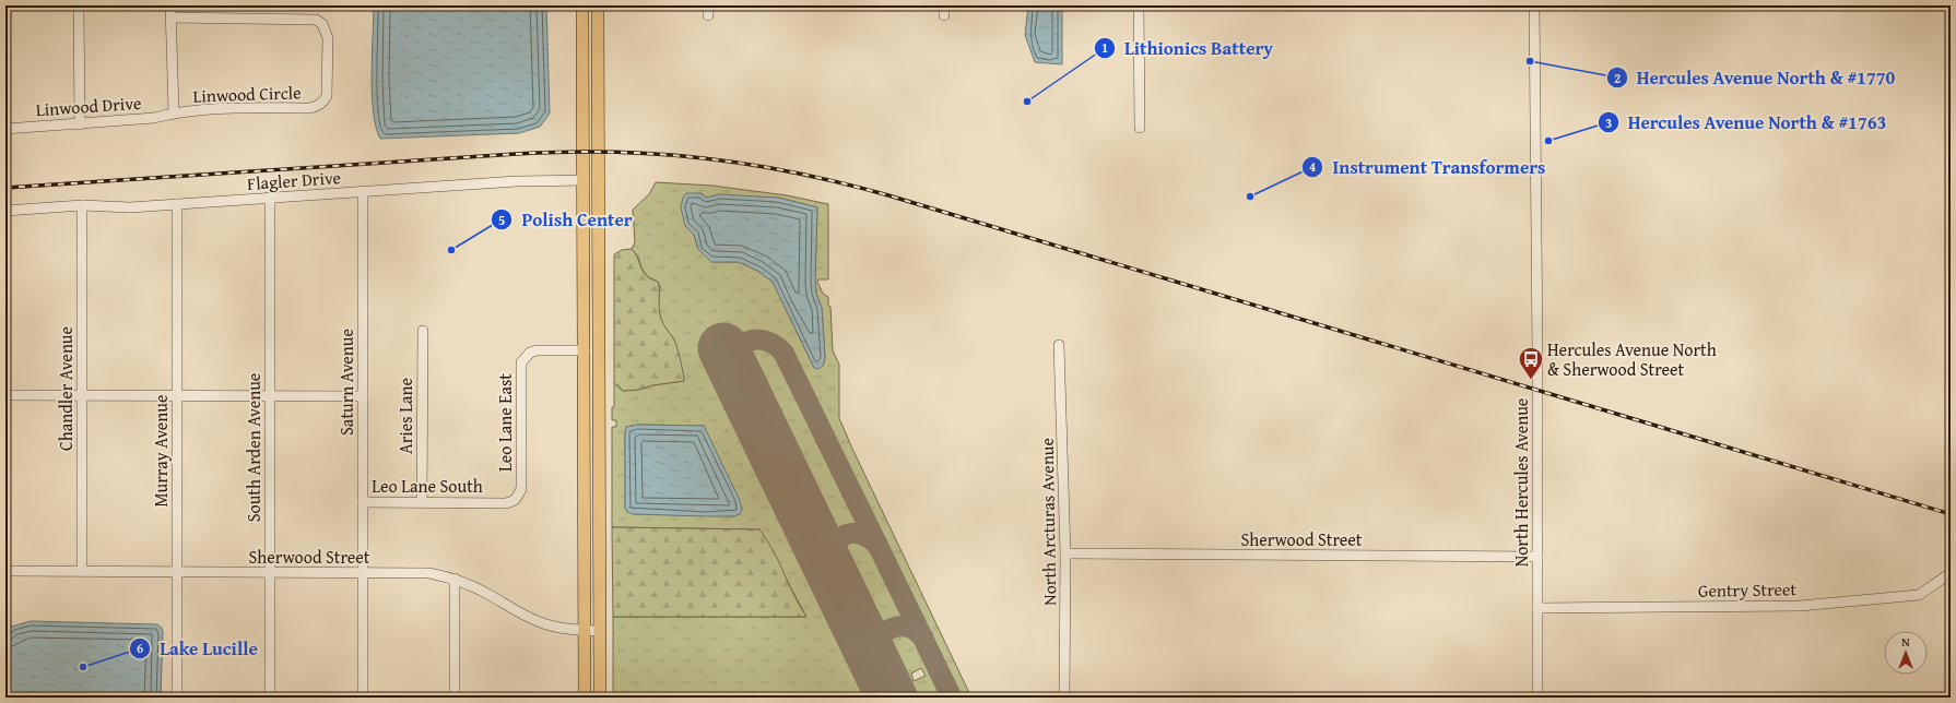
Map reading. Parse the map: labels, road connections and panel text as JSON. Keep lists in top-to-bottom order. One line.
{"streets":{"street":["Linwood Circle","Linwood Drive","Flagler Drive","Saturn Avenue","Chandler Avenue","Aries Lane","Leo Lane East","South Arden Avenue","Murray Avenue","North Hercules Avenue","Leo Lane South","North Arcturas Avenue","Sherwood Street","Gentry Street"]},"crossings":[["Linwood Circle","Linwood Drive"],["Flagler Drive","Saturn Avenue"],["Flagler Drive","Chandler Avenue"],["Flagler Drive","South Arden Avenue"],["Flagler Drive","Murray Avenue"],["Saturn Avenue","Leo Lane South"],["Saturn Avenue","Sherwood Street"],["Chandler Avenue","Sherwood Street"],["Aries Lane","Leo Lane South"],["Leo Lane East","Leo Lane South"],["South Arden Avenue","Sherwood Street"],["Murray Avenue","Sherwood Street"],["North Hercules Avenue","Sherwood Street"],["North Hercules Avenue","Gentry Street"],["North Arcturas Avenue","Sherwood Street"]],"places":{"other":["Hercules Avenue North & #1770","Lithionics Battery","Hercules Avenue North & #1763","Instrument Transformers","Polish Center","Lake Lucille"],"bus stop":["Hercules Avenue North & Sherwood Street"]},"north":"top"}
